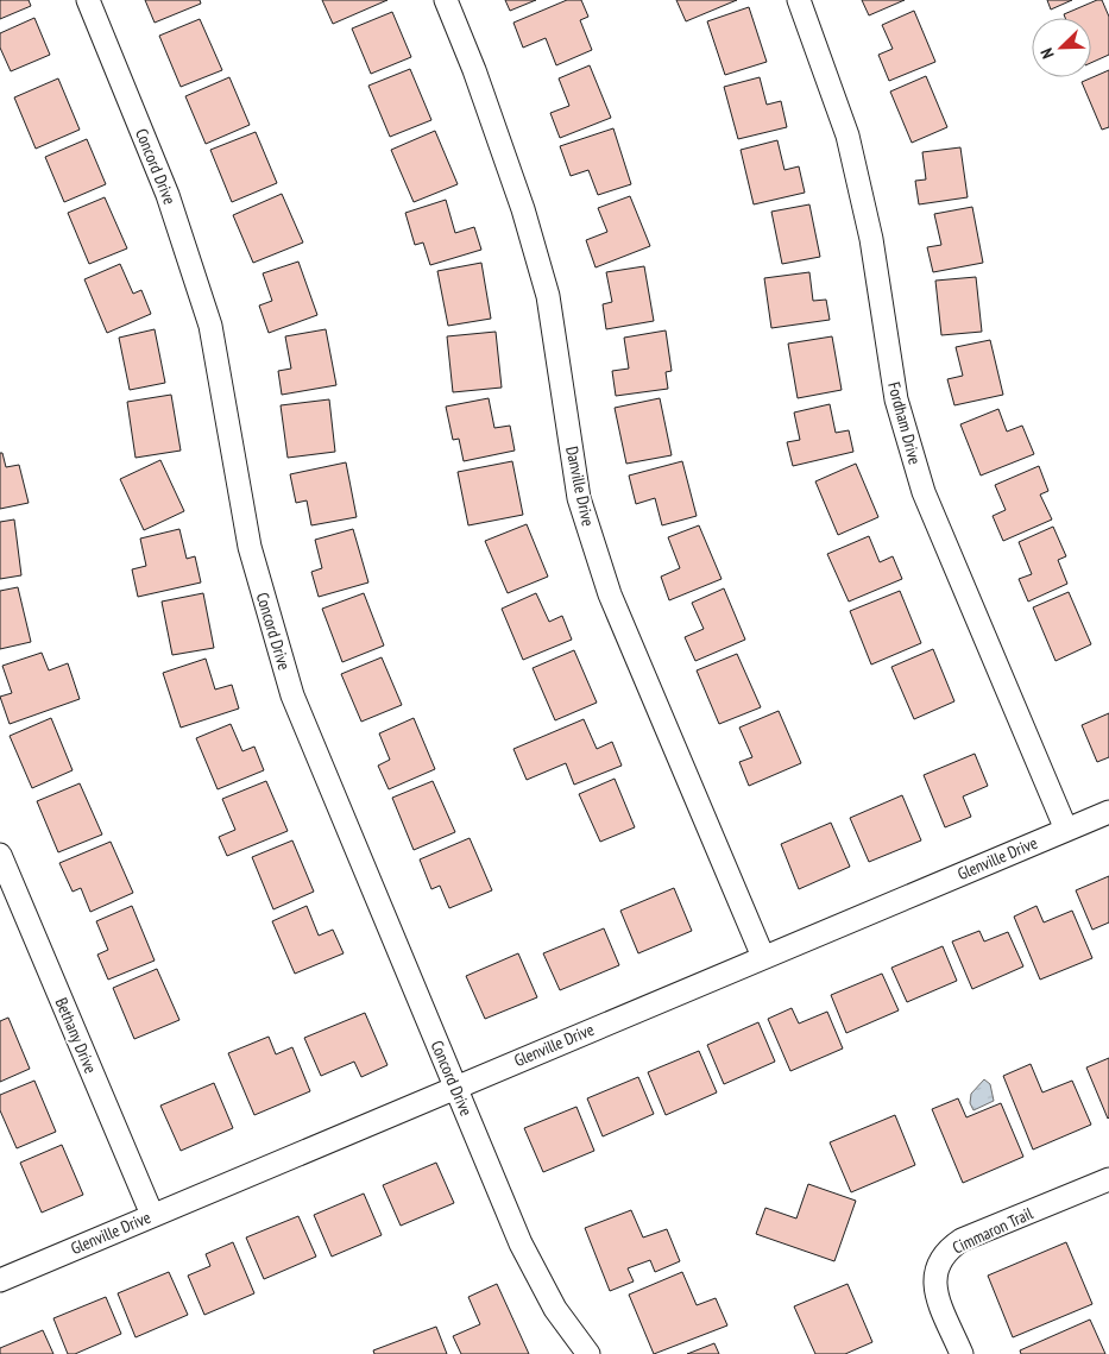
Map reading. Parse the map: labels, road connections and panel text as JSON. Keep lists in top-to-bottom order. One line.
{"streets":{"street":["Concord Drive","Fordham Drive","Danville Drive","Glenville Drive","Bethany Drive","Cimmaron Trail"]},"crossings":[["Concord Drive","Glenville Drive"],["Fordham Drive","Glenville Drive"],["Danville Drive","Glenville Drive"],["Glenville Drive","Bethany Drive"]],"north":"bottom left"}
